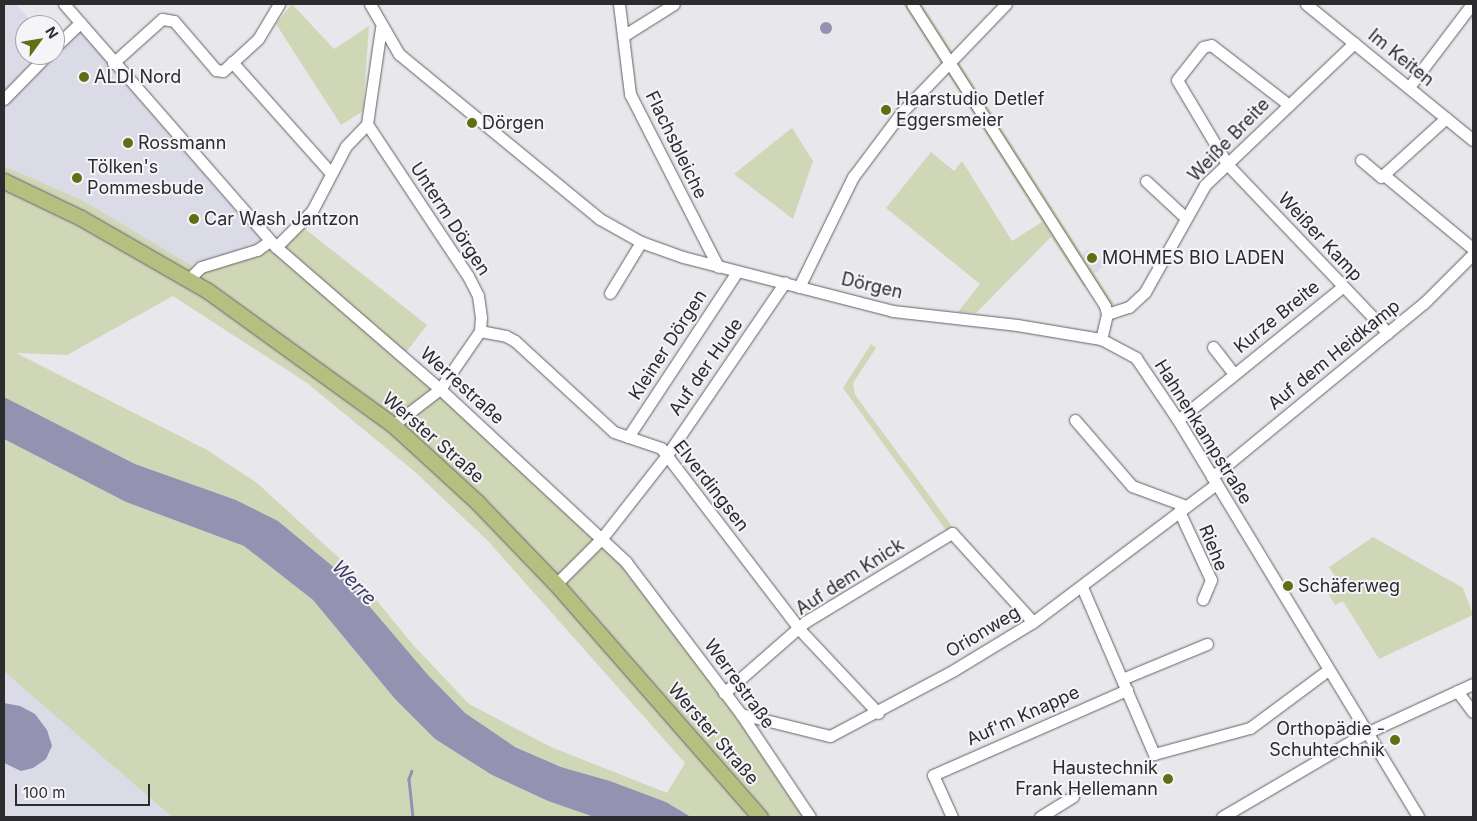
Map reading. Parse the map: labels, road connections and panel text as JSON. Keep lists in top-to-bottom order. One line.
{"streets":{"main road":["Werster Straße"],"street":["Im Keiten","Weiße Breite","Flachsbleiche","Unterm Dörgen","Weißer Kamp","Dörgen","Kurze Breite","Kleiner Dörgen","Auf dem Heidkamp","Auf der Hude","Werrestraße","Hahnenkampstraße","Elverdingsen","Riehe","Auf dem Knick","Orionweg","Auf'm Knappe"]},"crossings":[["Im Keiten","Weiße Breite"],["Weiße Breite","Weißer Kamp"],["Flachsbleiche","Dörgen"],["Unterm Dörgen","Elverdingsen"],["Weißer Kamp","Kurze Breite"],["Weißer Kamp","Auf dem Heidkamp"],["Dörgen","Kleiner Dörgen"],["Dörgen","Auf der Hude"],["Dörgen","Hahnenkampstraße"],["Kurze Breite","Hahnenkampstraße"],["Kleiner Dörgen","Elverdingsen"],["Auf dem Heidkamp","Hahnenkampstraße"],["Auf dem Heidkamp","Orionweg"],["Auf der Hude","Werrestraße"],["Auf der Hude","Werster Straße"],["Auf der Hude","Elverdingsen"],["Werrestraße","Auf dem Knick"],["Werrestraße","Orionweg"],["Hahnenkampstraße","Orionweg"],["Elverdingsen","Auf dem Knick"],["Elverdingsen","Orionweg"],["Riehe","Orionweg"],["Auf dem Knick","Orionweg"]],"water":["Werre"],"places":["ALDI Nord","Haarstudio Detlef Eggersmeier","Dörgen","Rossmann","Tölken's Pommesbude","Car Wash Jantzon","MOHMES BIO LADEN","Schäferweg","Orthopädie - Schuhtechnik","Haustechnik Frank Hellemann"],"scale_bar":"100 m","north":"top right"}
